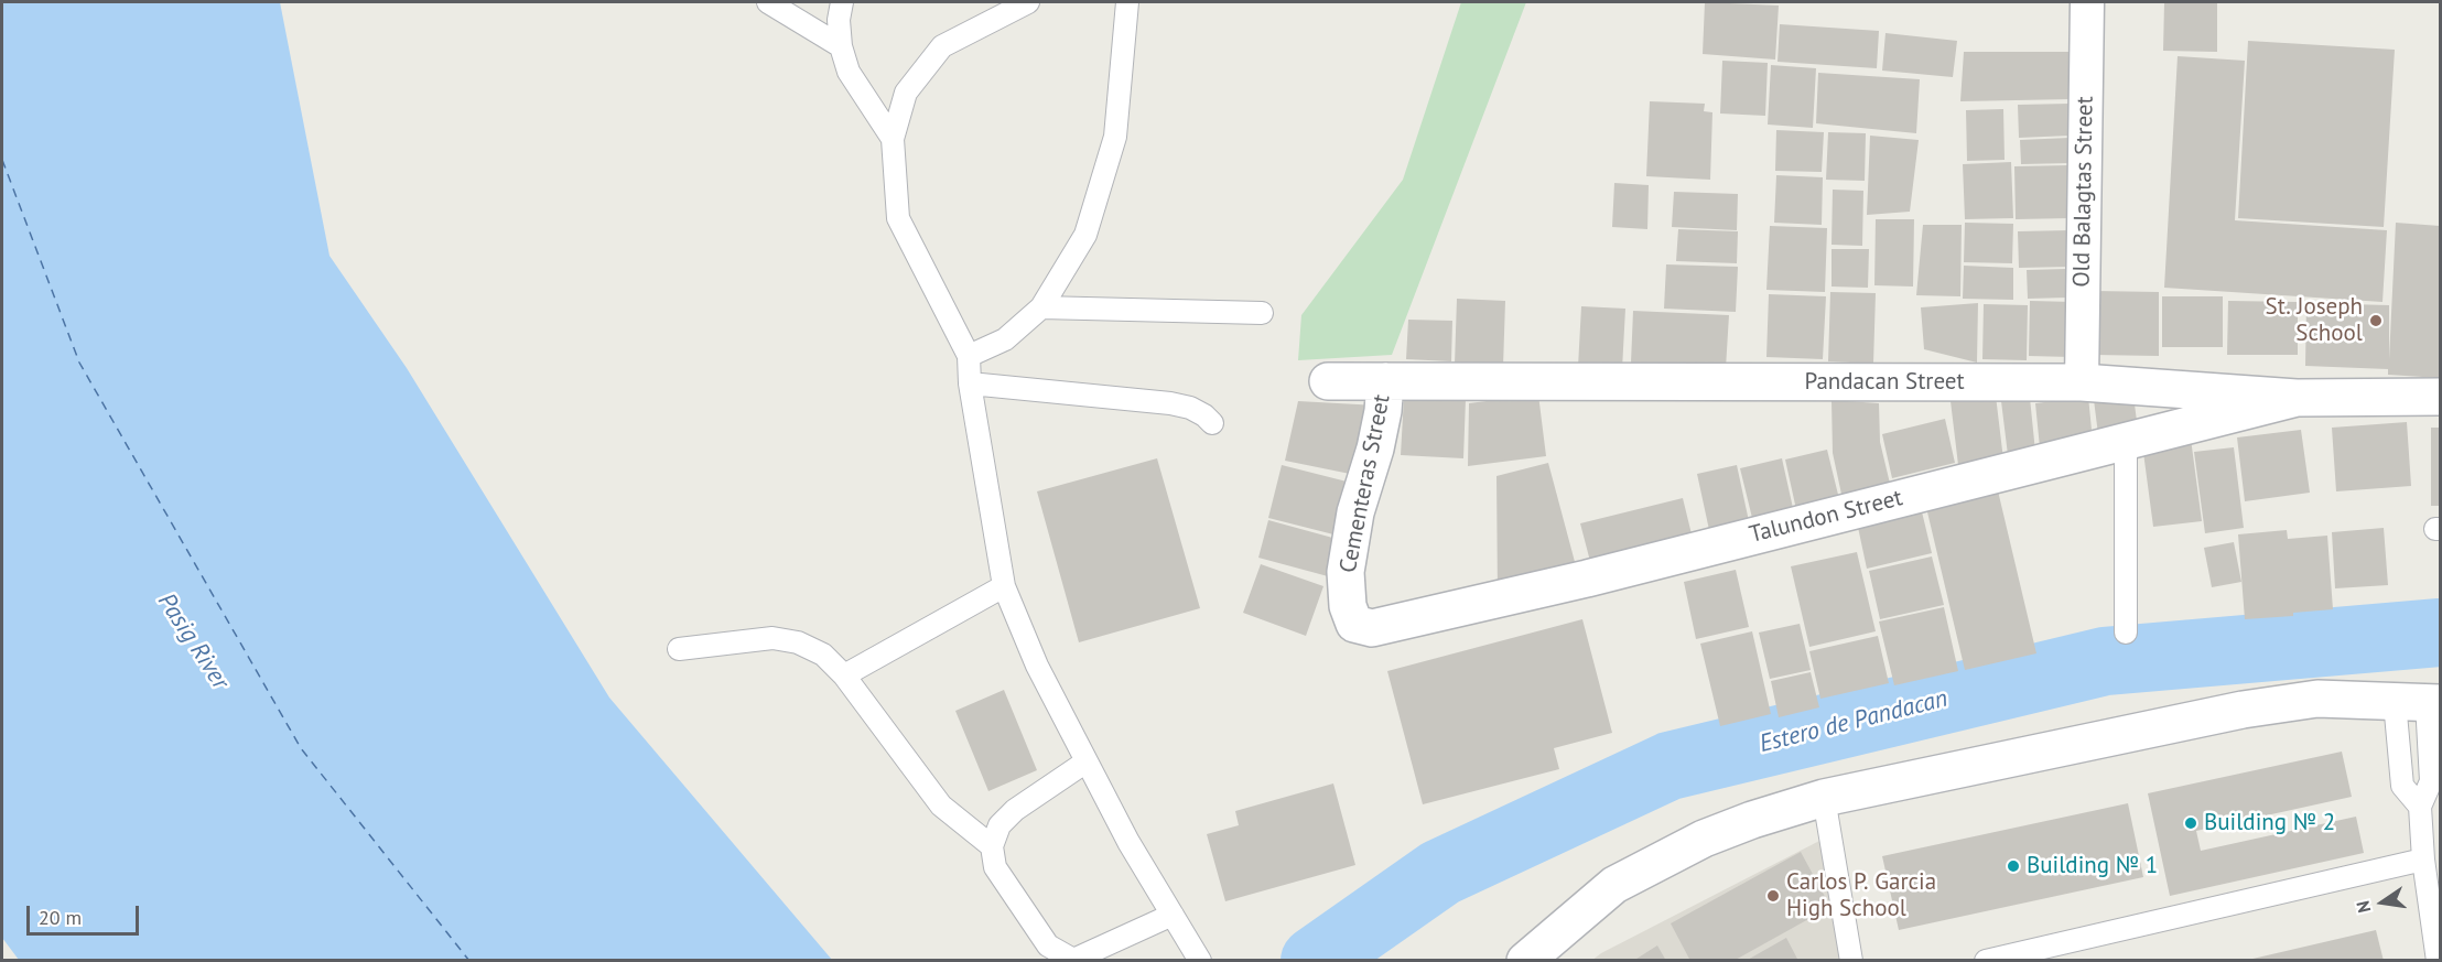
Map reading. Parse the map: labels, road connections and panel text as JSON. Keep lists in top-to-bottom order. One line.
{"streets":{"street":["Old Balagtas Street","Pandacan Street","Cementeras Street","Talundon Street"]},"crossings":[["Old Balagtas Street","Pandacan Street"],["Pandacan Street","Cementeras Street"],["Pandacan Street","Talundon Street"],["Cementeras Street","Talundon Street"]],"water":["Pasig River","Estero de Pandacan"],"places":["St. Joseph School","Building № 2","Building № 1","Carlos P. Garcia High School"],"scale_bar":"20 m","north":"left"}
